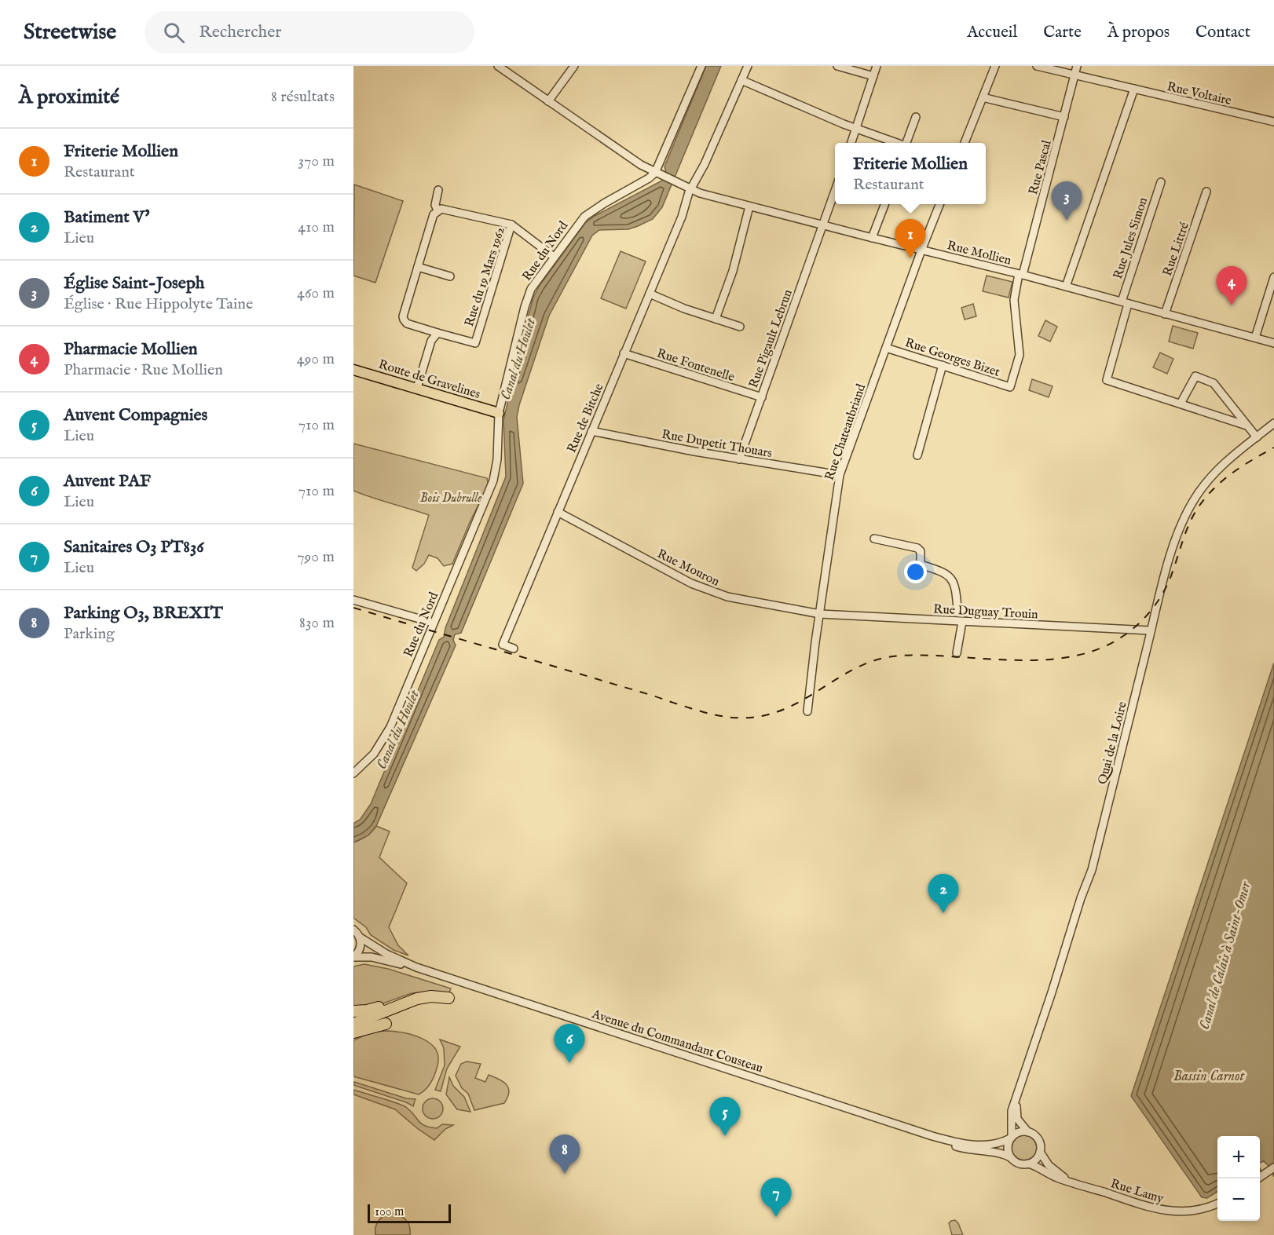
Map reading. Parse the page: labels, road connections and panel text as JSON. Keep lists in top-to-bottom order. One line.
{"streets":{"main road":["Route de Gravelines"],"street":["Rue Voltaire","Rue Pascal","Rue Jules Simon","Rue Littré","Rue du Nord","Rue Mollien","Rue du 19 Mars 1962","Rue Pigault Lebrun","Rue Georges Bizet","Rue Fontenelle","Rue de Bitche","Rue Chateaubriand","Rue Dupetit Thouars","Rue Mouron","Rue Duguay Trouin","Quai de la Loire","Avenue du Commandant Cousteau","Rue Lamy"]},"crossings":[["Rue Voltaire","Rue Pascal"],["Rue Pascal","Rue Mollien"],["Rue Pascal","Rue Georges Bizet"],["Rue Jules Simon","Rue Mollien"],["Rue Littré","Rue Mollien"],["Rue du Nord","Rue Mollien"],["Rue du Nord","Rue du 19 Mars 1962"],["Rue du Nord","Route de Gravelines"],["Rue Mollien","Rue Pigault Lebrun"],["Rue Mollien","Rue Georges Bizet"],["Rue Mollien","Rue de Bitche"],["Rue Mollien","Rue Chateaubriand"],["Rue Pigault Lebrun","Rue Fontenelle"],["Rue Pigault Lebrun","Rue Dupetit Thouars"],["Rue Georges Bizet","Rue Chateaubriand"],["Rue Fontenelle","Rue de Bitche"],["Rue de Bitche","Rue Dupetit Thouars"],["Rue de Bitche","Rue Mouron"],["Rue Chateaubriand","Rue Dupetit Thouars"],["Rue Chateaubriand","Rue Mouron"],["Rue Chateaubriand","Rue Duguay Trouin"],["Rue Mouron","Rue Duguay Trouin"],["Rue Duguay Trouin","Quai de la Loire"],["Quai de la Loire","Avenue du Commandant Cousteau"],["Quai de la Loire","Rue Lamy"],["Avenue du Commandant Cousteau","Rue Lamy"]],"water":["Canal du Houlet","Canal de Calais à Saint-Omer","Bassin Carnot"],"parks":["Bois Dubrulle"],"scale_bar":"100 m","page":{"header":"Streetwise","search":"Rechercher","nav":["Accueil","Carte","À propos","Contact"],"heading":["À proximité","8 résultats"],"list":[{"mark":"1","name":"Friterie Mollien","note":"Restaurant","value":"370 m"},{"mark":"2","name":"Batiment V'","note":"Lieu","value":"410 m"},{"mark":"3","name":"Église Saint-Joseph","note":"Église · Rue Hippolyte Taine","value":"460 m"},{"mark":"4","name":"Pharmacie Mollien","note":"Pharmacie · Rue Mollien","value":"490 m"},{"mark":"5","name":"Auvent Compagnies","note":"Lieu","value":"710 m"},{"mark":"6","name":"Auvent PAF","note":"Lieu","value":"710 m"},{"mark":"7","name":"Sanitaires O3 PT836","note":"Lieu","value":"790 m"},{"mark":"8","name":"Parking O3, BREXIT","note":"Parking","value":"830 m"}],"popup":["Friterie Mollien","Restaurant"],"pins":["3","1","4","2","6","5","8","7"],"map_buttons":["+","−"],"scale":"100 m"}}
